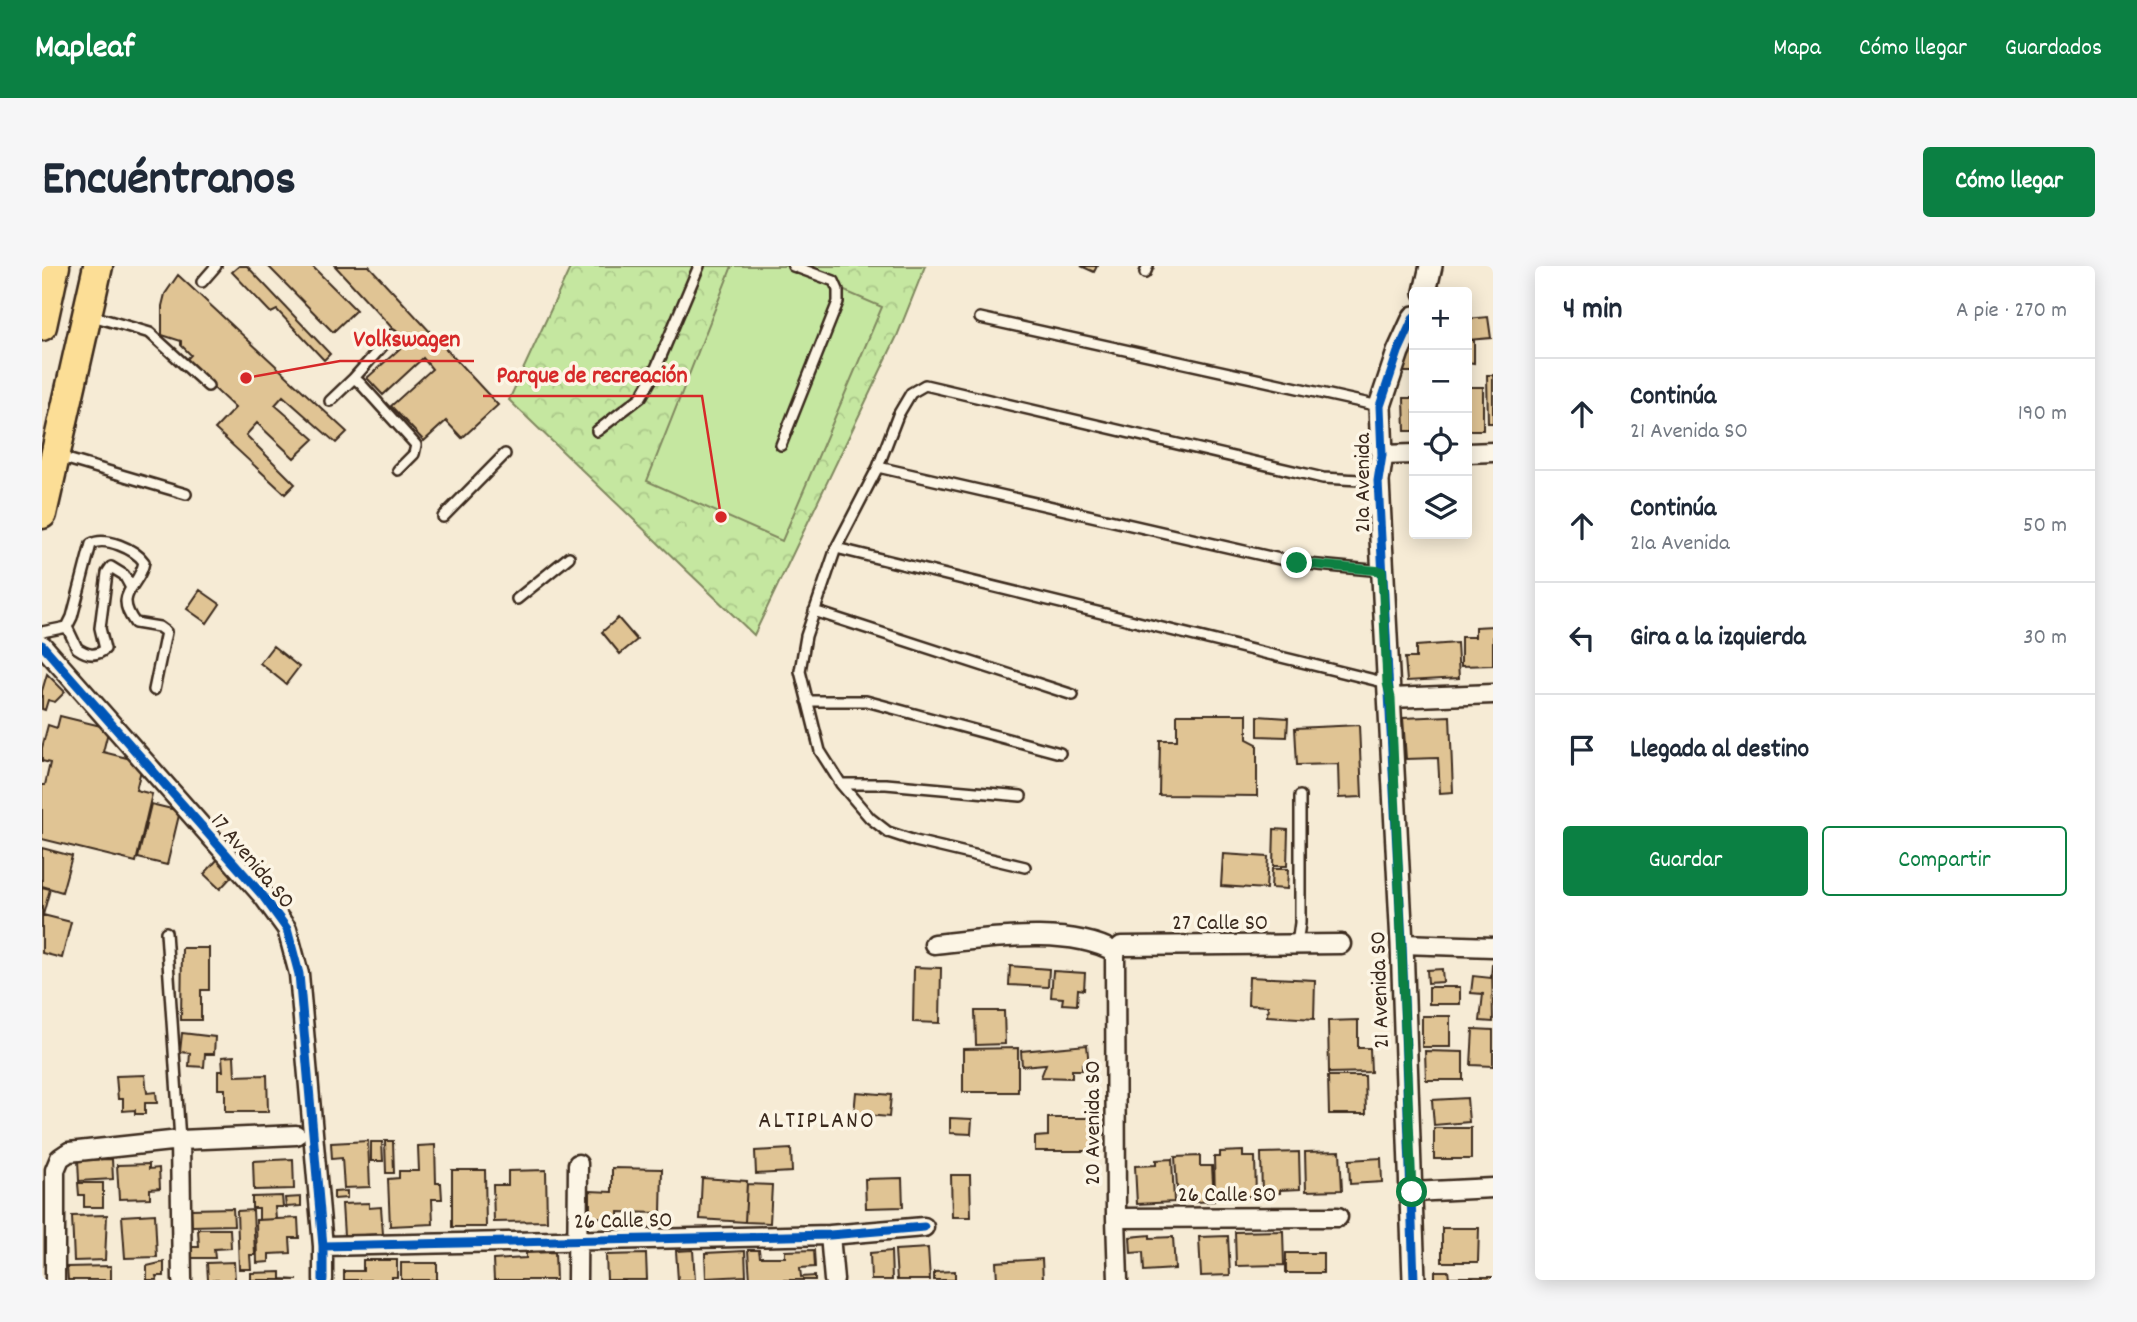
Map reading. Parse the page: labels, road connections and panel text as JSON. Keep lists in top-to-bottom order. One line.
{"streets":{"street":["21a Avenida","17 Avenida SO","27 Calle SO","21 Avenida SO","20 Avenida SO","26 Calle SO"]},"crossings":[["21a Avenida","21 Avenida SO"],["17 Avenida SO","26 Calle SO"],["27 Calle SO","20 Avenida SO"],["20 Avenida SO","26 Calle SO"]],"districts":["ALTIPLANO"],"places":["Volkswagen","Parque de recreación"],"page":{"header":"Mapleaf","nav":["Mapa","Cómo llegar","Guardados"],"title":"Encuéntranos","buttons":["Cómo llegar",["Guardar","Compartir"]],"heading":["4 min","A pie · 270 m"],"map_buttons":["+","−"],"list":[["Continúa","21 Avenida SO","190 m"],["Continúa","21a Avenida","50 m"],["Gira a la izquierda","30 m"],"Llegada al destino"]}}
